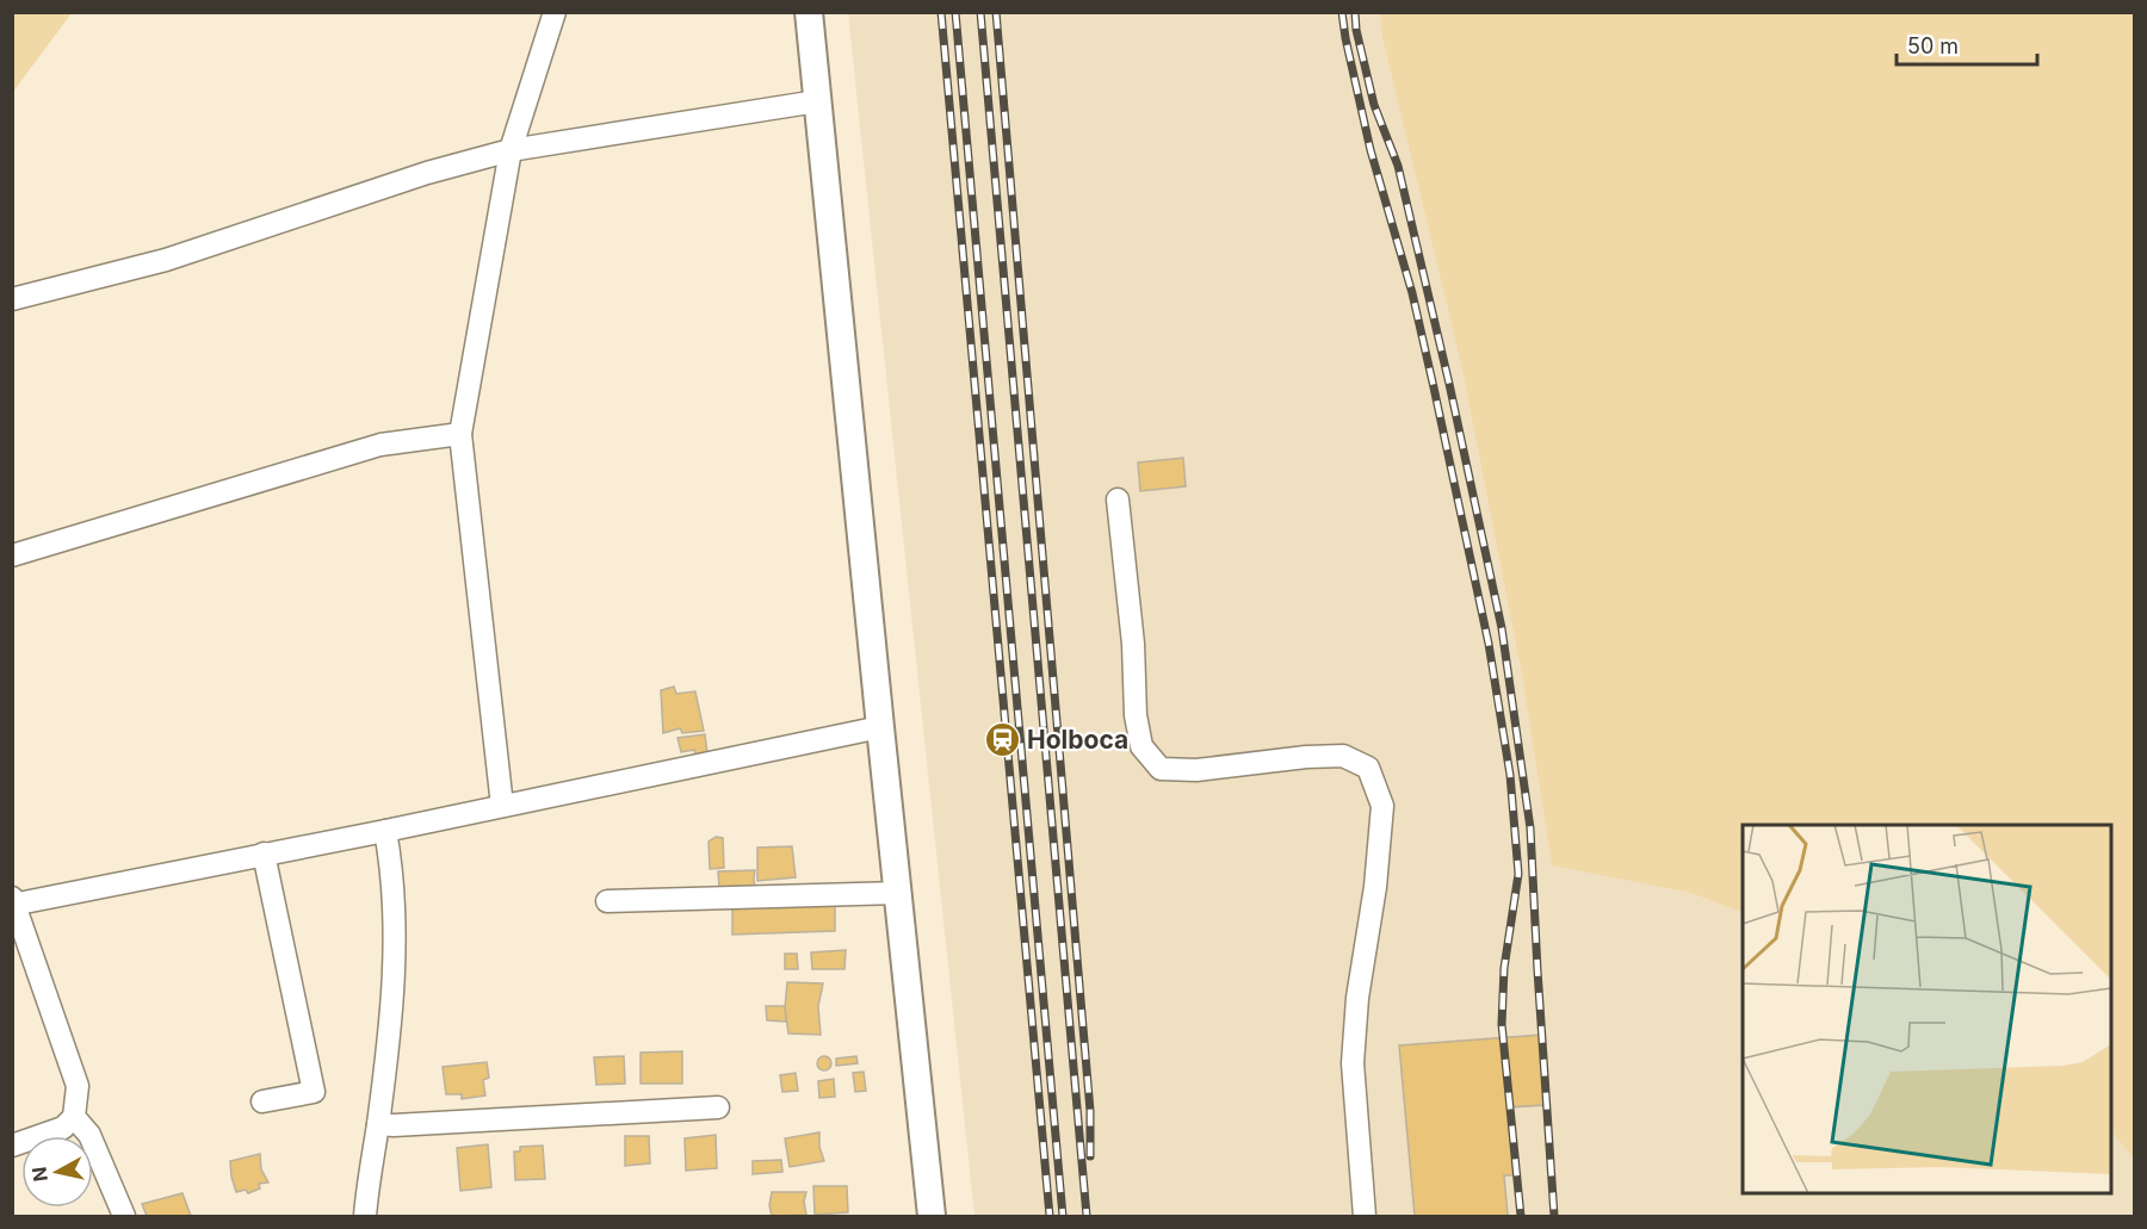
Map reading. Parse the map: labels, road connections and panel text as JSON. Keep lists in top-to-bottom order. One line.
{"places":{"station":["Holboca"]},"scale_bar":"50 m","north":"left"}
